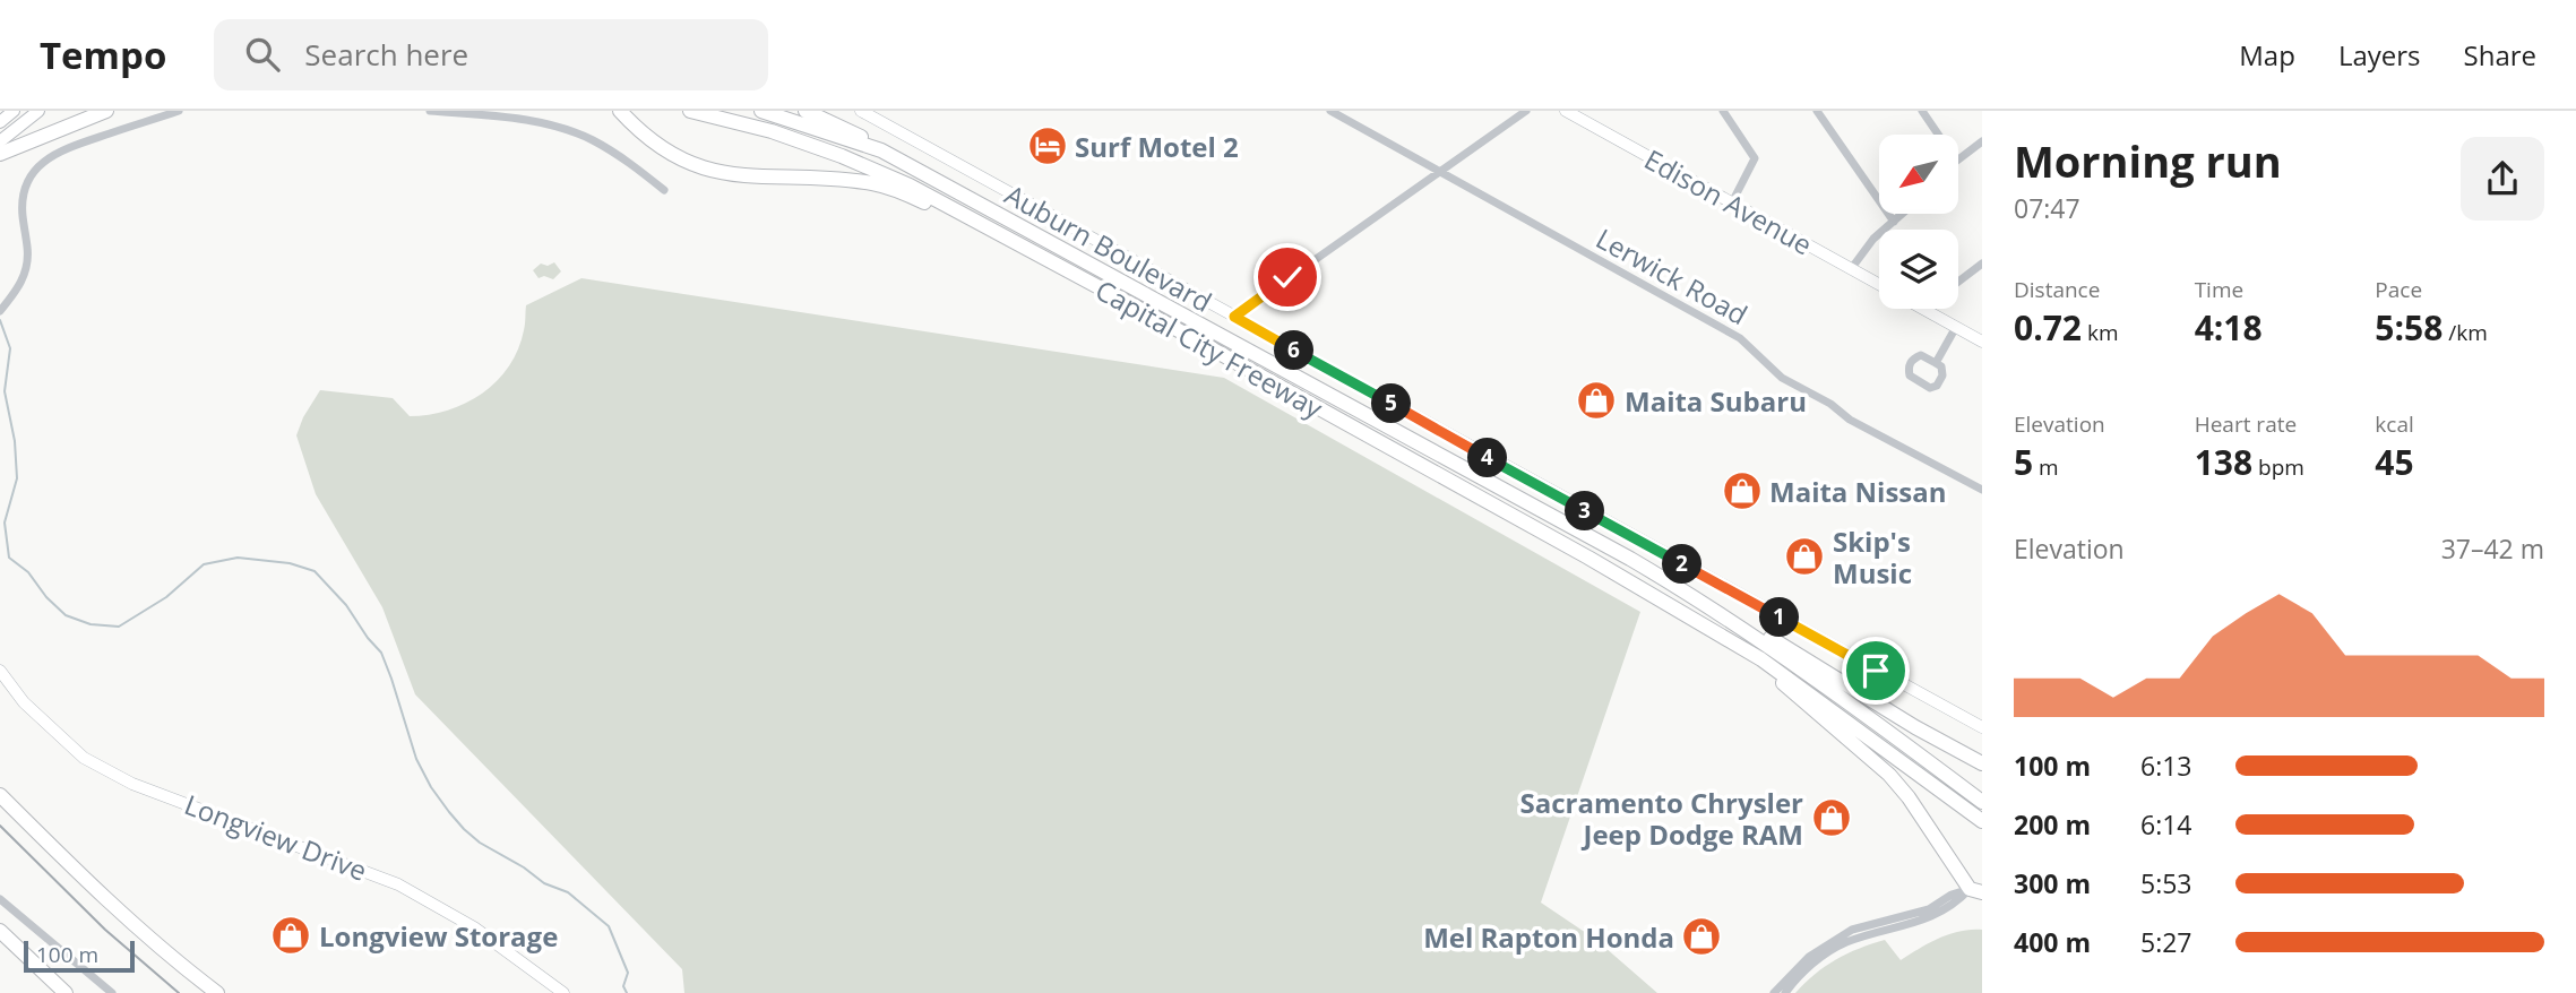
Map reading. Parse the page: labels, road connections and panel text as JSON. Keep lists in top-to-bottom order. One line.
{"streets":{"highway":["Capital City Freeway"],"main road":["Edison Avenue","Auburn Boulevard","Longview Drive"],"street":["Lerwick Road"]},"places":{"hotel":["Surf Motel 2"],"shop":["Maita Subaru","Maita Nissan","Skip's Music","Sacramento Chrysler Jeep Dodge RAM","Longview Storage","Mel Rapton Honda"]},"scale_bar":"100 m","north":"bottom left","page":{"header":"Tempo","search":"Search here","nav":["Map","Layers","Share"],"heading":["Morning run","07:47"],"stats":[["Distance","0.72 km"],["Time","4:18"],["Pace","5:58 /km"],["Elevation","5 m"],["Heart rate","138 bpm"],["kcal","45"]],"pins":["6","5","4","3","2","1"],"chart":["Elevation","37–42 m"],"list":[{"name":"100 m","note":"6:13"},{"name":"200 m","note":"6:14"},{"name":"300 m","note":"5:53"},{"name":"400 m","note":"5:27"}],"scale":"100 m"}}
